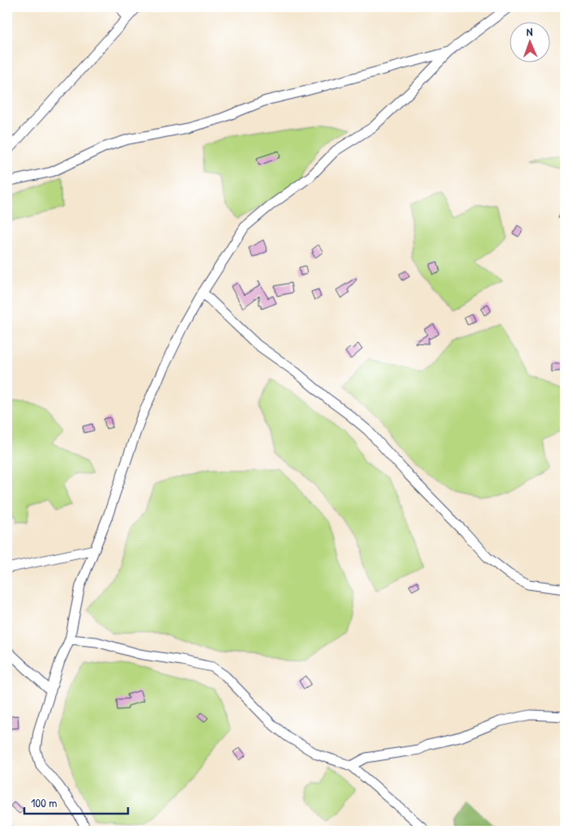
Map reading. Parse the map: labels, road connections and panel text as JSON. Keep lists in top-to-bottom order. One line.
{"scale_bar":"100 m","north":"top"}
